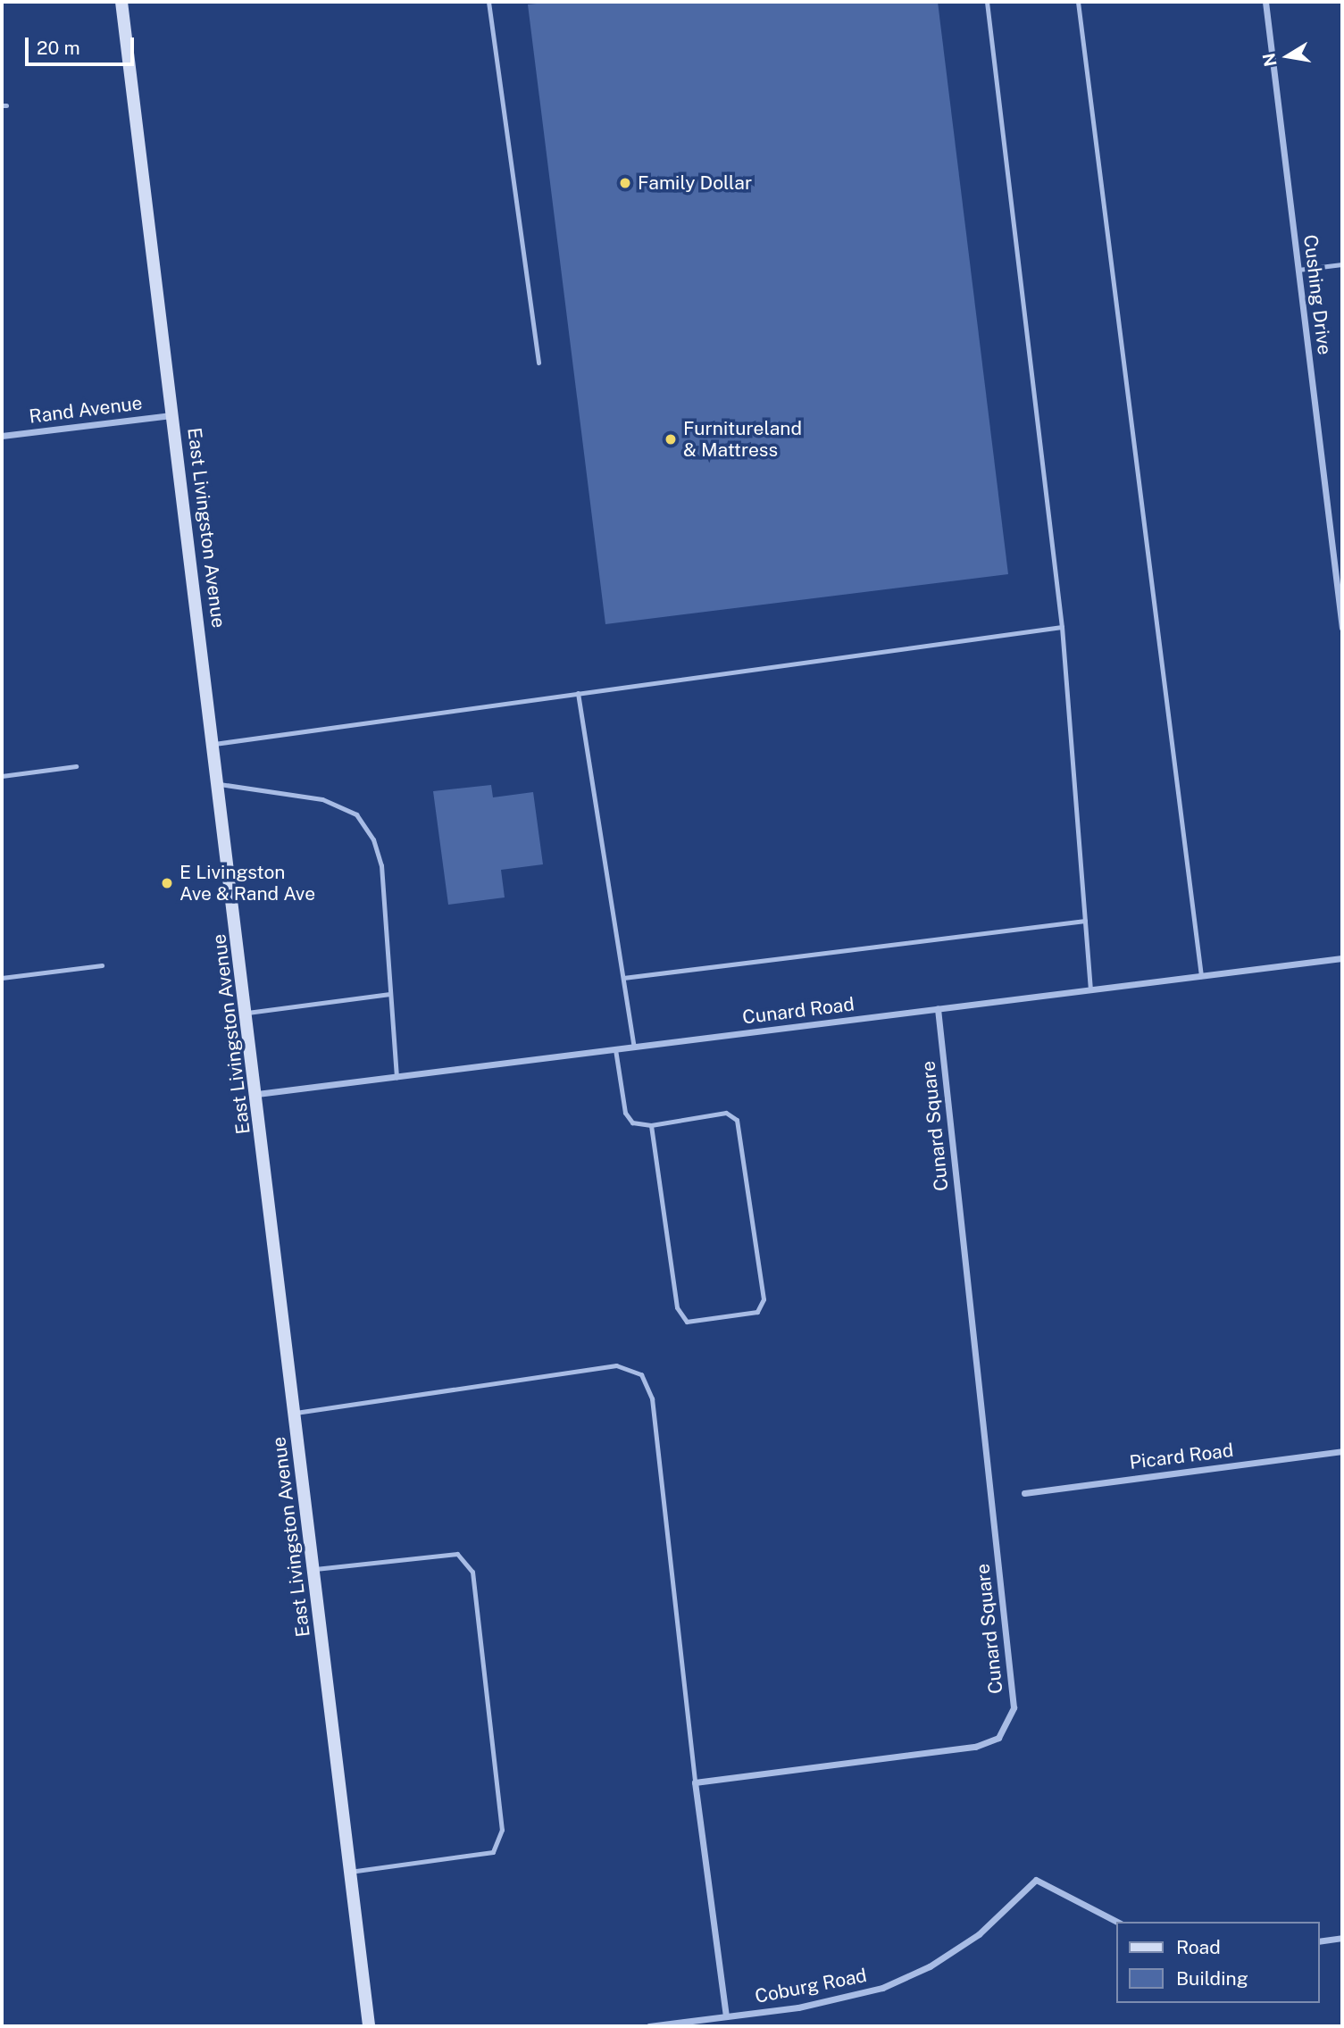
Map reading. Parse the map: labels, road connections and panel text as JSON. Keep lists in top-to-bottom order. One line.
{"streets":{"main road":["East Livingston Avenue"],"street":["Cushing Drive","Rand Avenue","Cunard Road","Cunard Square","Picard Road","Coburg Road"]},"crossings":[["Rand Avenue","East Livingston Avenue"],["East Livingston Avenue","Cunard Road"],["Cunard Road","Cunard Square"]],"places":["Family Dollar","Furnitureland & Mattress","E Livingston Ave & Rand Ave"],"legend":["Road","Building"],"scale_bar":"20 m","north":"left"}
